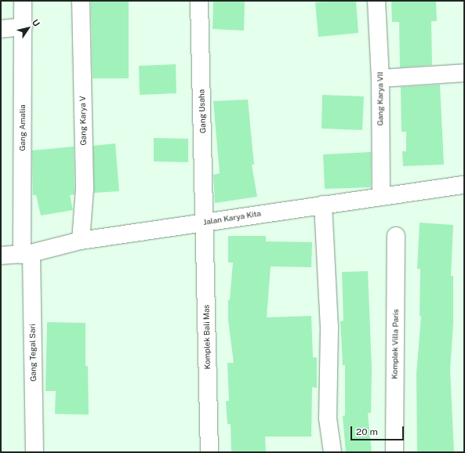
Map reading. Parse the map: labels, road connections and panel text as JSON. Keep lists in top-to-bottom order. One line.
{"streets":{"street":["Gang Karya VII","Gang Usaha","Gang Karya V","Gang Amalia","Jalan Karya Kita","Komplek Bali Mas","Komplek Villa Paris","Gang Tegal Sari"]},"crossings":[["Gang Karya VII","Jalan Karya Kita"],["Gang Usaha","Jalan Karya Kita"],["Gang Usaha","Komplek Bali Mas"],["Gang Karya V","Jalan Karya Kita"],["Gang Amalia","Jalan Karya Kita"],["Gang Amalia","Gang Tegal Sari"],["Jalan Karya Kita","Komplek Bali Mas"],["Jalan Karya Kita","Gang Tegal Sari"]],"scale_bar":"20 m","north":"top right"}
